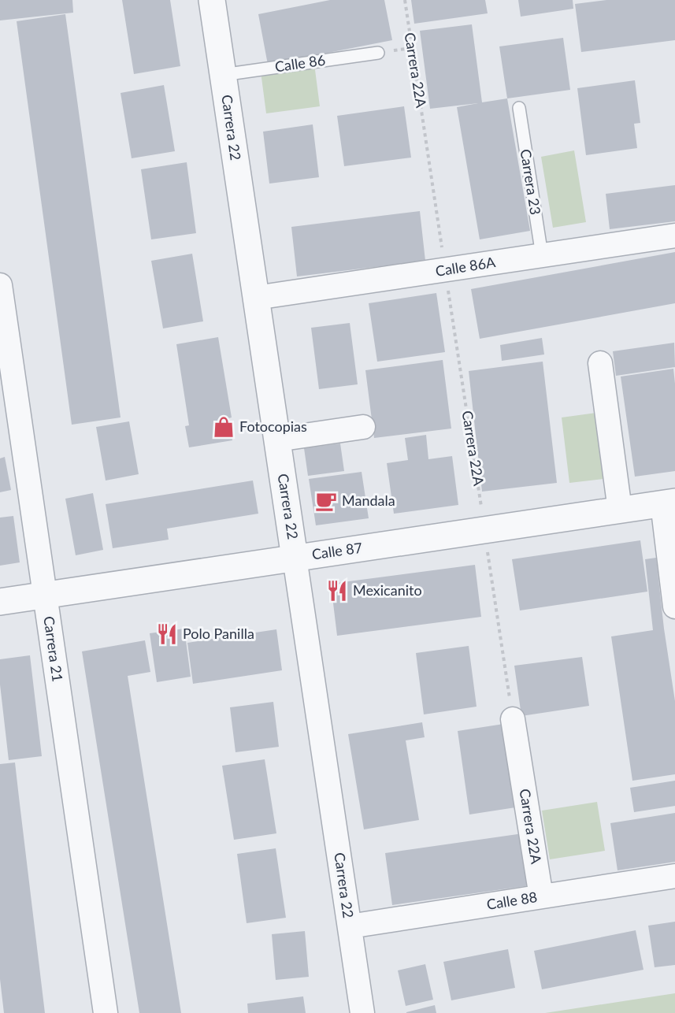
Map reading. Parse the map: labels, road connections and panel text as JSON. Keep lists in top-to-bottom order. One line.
{"streets":{"street":["Carrera 22A","Carrera 22","Calle 86A","Calle 87","Carrera 21","Calle 88"],"lane":["Calle 86","Carrera 23"]},"crossings":[["Calle 86","Carrera 22"],["Carrera 22A","Calle 86A"],["Carrera 22A","Calle 87"],["Carrera 22A","Calle 88"],["Carrera 22","Calle 86A"],["Carrera 22","Calle 87"],["Carrera 22","Calle 88"],["Carrera 23","Calle 86A"],["Calle 87","Carrera 21"]],"places":{"shop":["Fotocopias"],"cafe":["Mandala"],"restaurant":["Mexicanito","Polo Panilla"]}}
